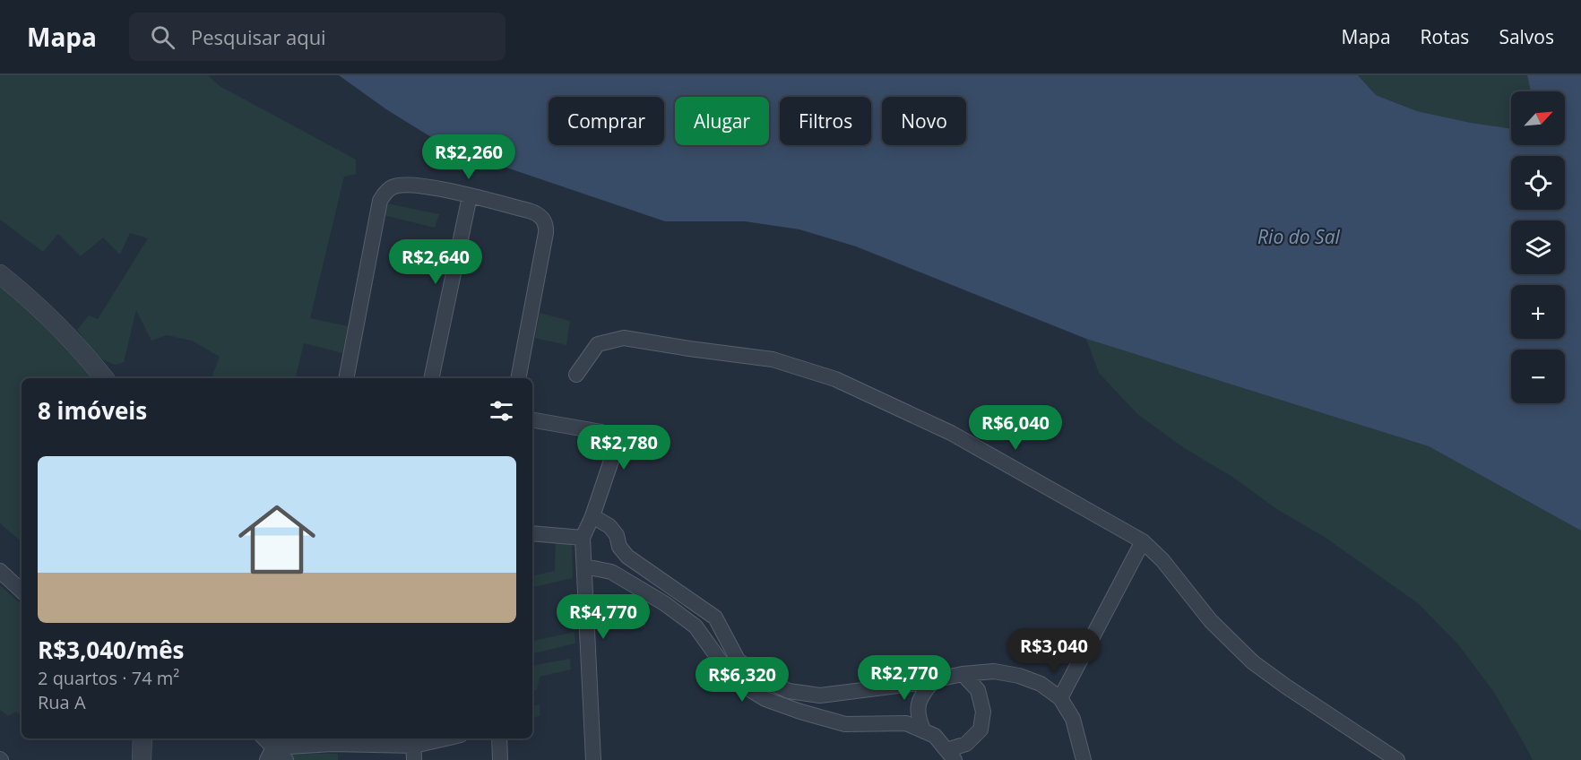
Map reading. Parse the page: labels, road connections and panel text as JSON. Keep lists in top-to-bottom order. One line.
{"water":["Rio do Sal"],"north":"top right","page":{"header":"Mapa","search":"Pesquisar aqui","nav":["Mapa","Rotas","Salvos"],"map_buttons":["+","−"],"chip":["Comprar","Alugar","Filtros","Novo"],"price":["R$2,260","R$2,640","R$6,040","R$2,780","R$4,770","R$3,040","R$2,770","R$6,320"],"heading":"8 imóveis","list":[{"name":"R$3,040/mês","note":"2 quartos · 74 m² · Rua A"}]}}
